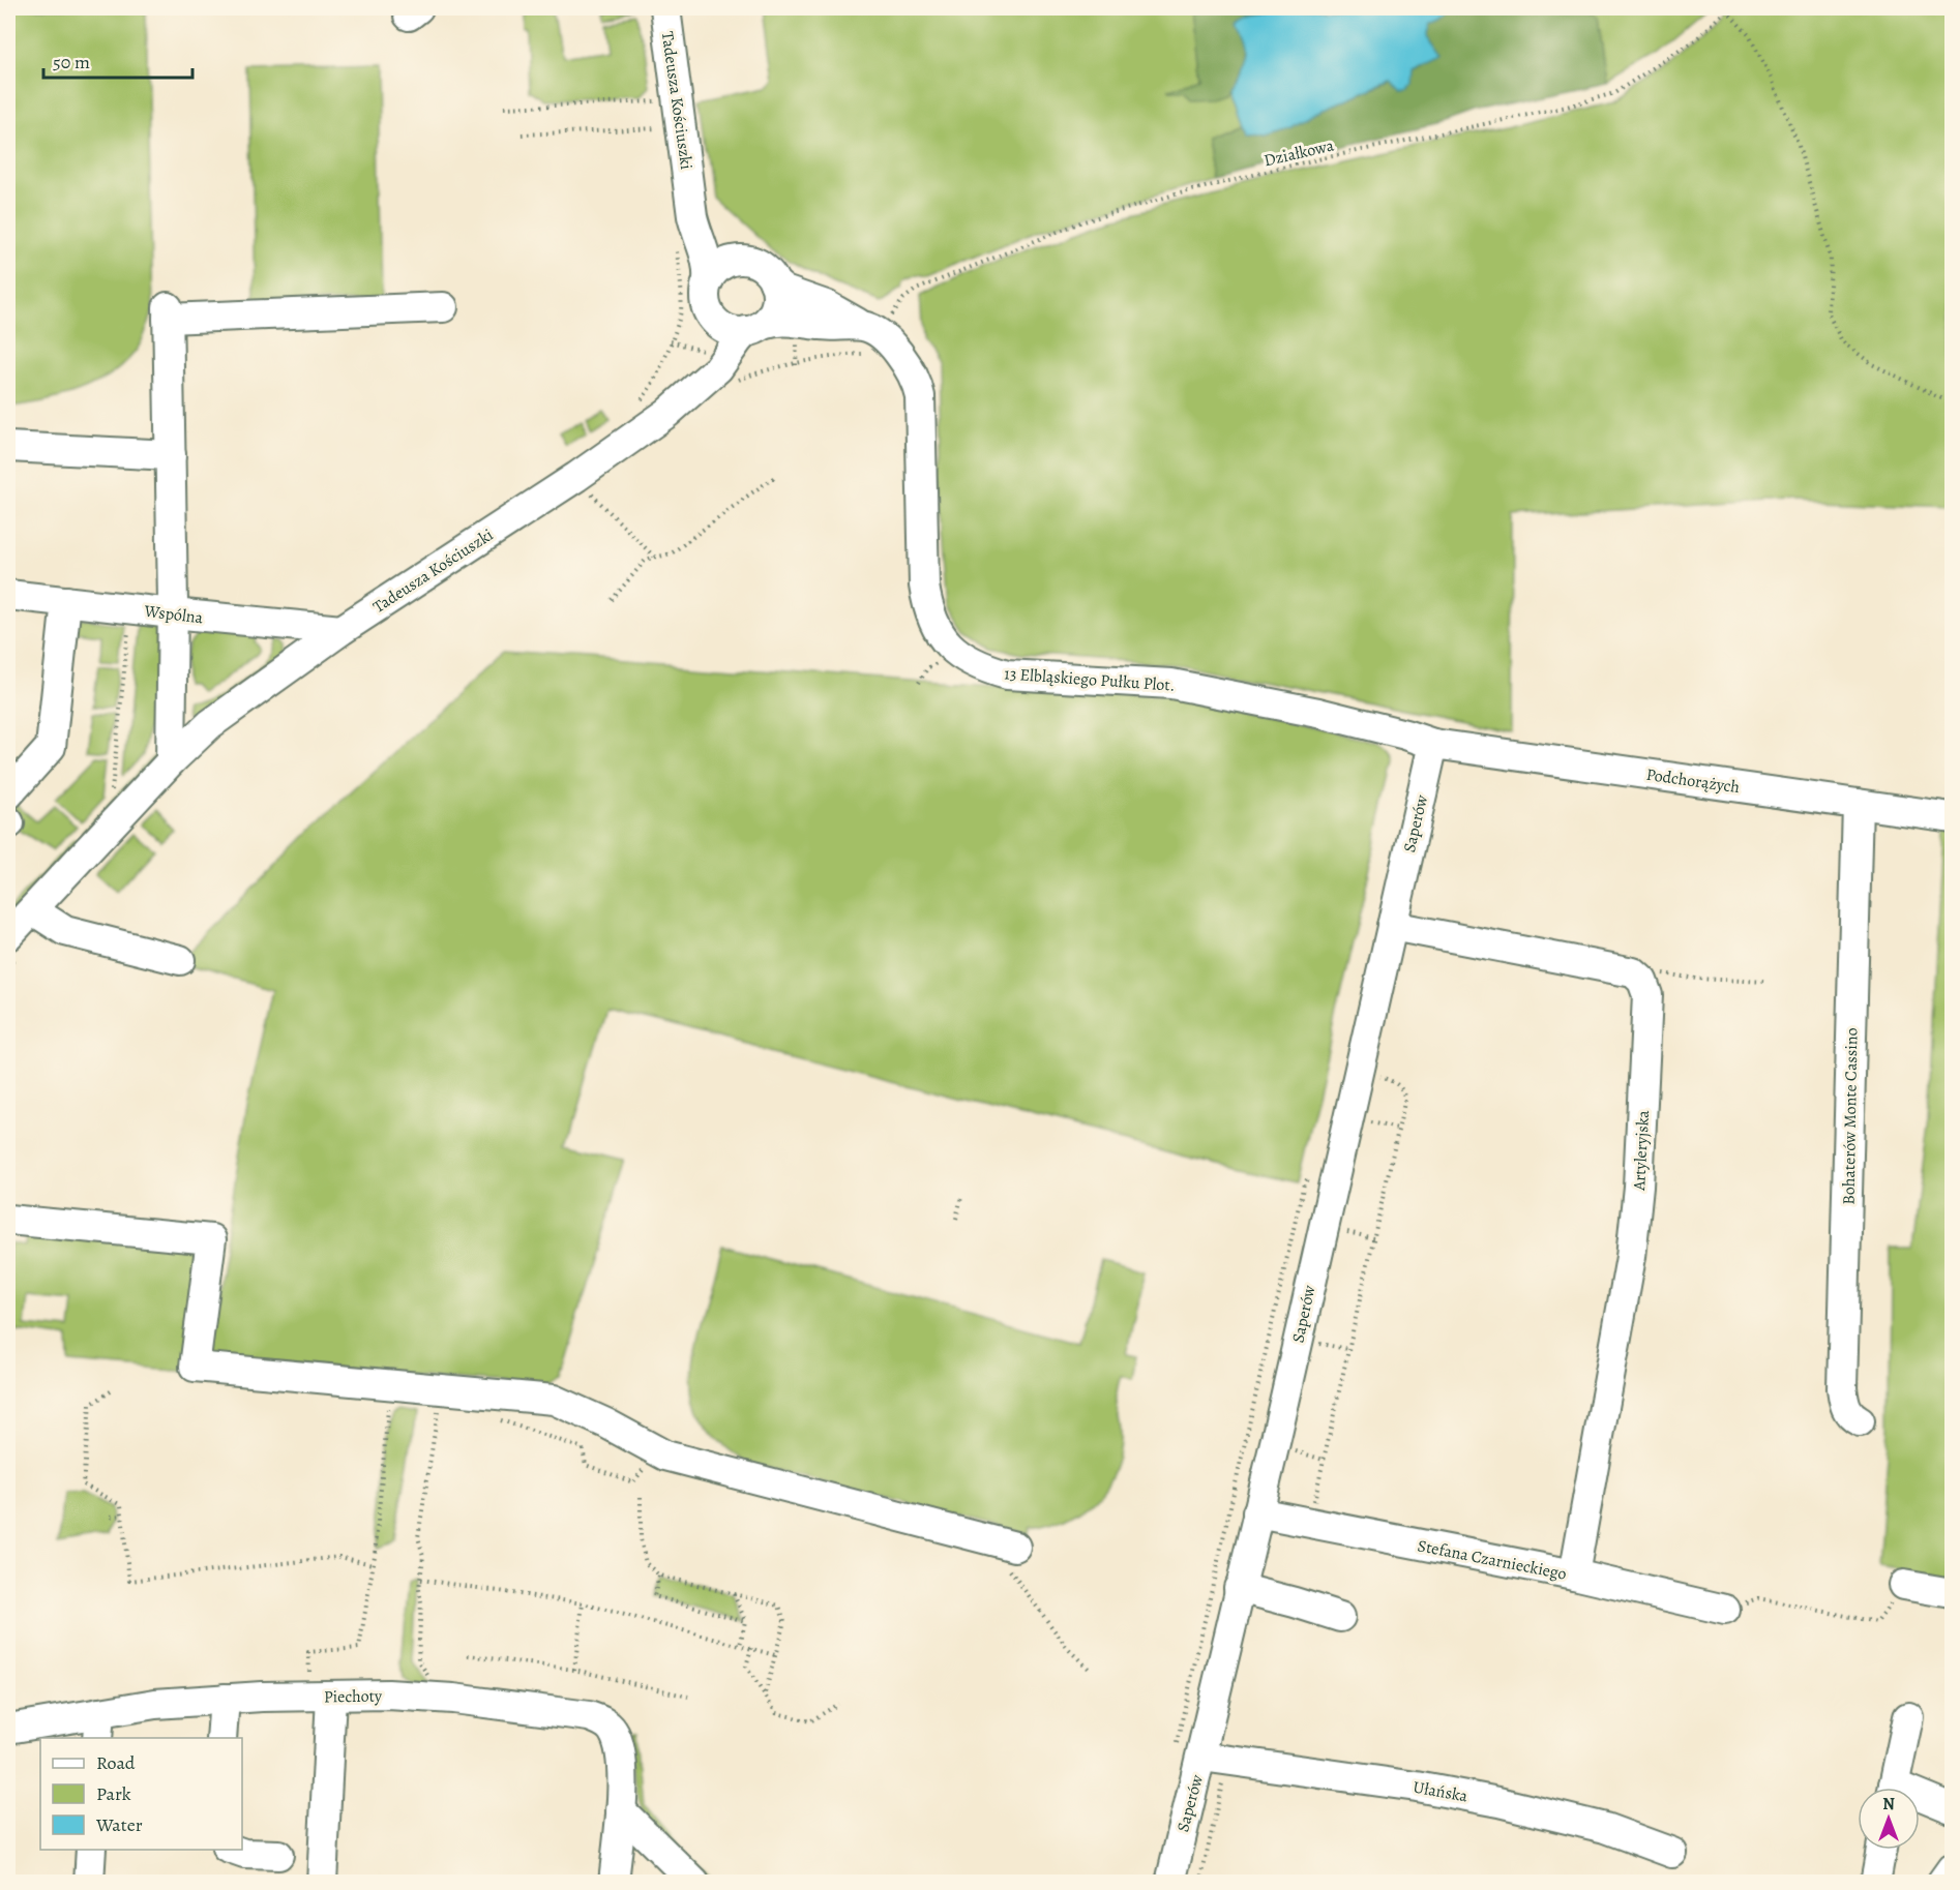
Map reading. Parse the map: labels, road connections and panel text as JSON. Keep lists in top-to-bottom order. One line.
{"streets":{"street":["Tadeusza Kościuszki","Wspólna","13 Elbląskiego Pułku Plot.","Podchorążych","Saperów","Bohaterów Monte Cassino","Artyleryjska","Stefana Czarnieckiego","Piechoty","Ułańska"],"path":["Działkowa"]},"crossings":[["Tadeusza Kościuszki","Wspólna"],["Tadeusza Kościuszki","13 Elbląskiego Pułku Plot."],["Działkowa","13 Elbląskiego Pułku Plot."],["13 Elbląskiego Pułku Plot.","Podchorążych"],["13 Elbląskiego Pułku Plot.","Saperów"],["Podchorążych","Saperów"],["Podchorążych","Bohaterów Monte Cassino"],["Saperów","Stefana Czarnieckiego"],["Saperów","Ułańska"],["Artyleryjska","Stefana Czarnieckiego"]],"legend":["Road","Park","Water"],"scale_bar":"50 m","north":"top"}
